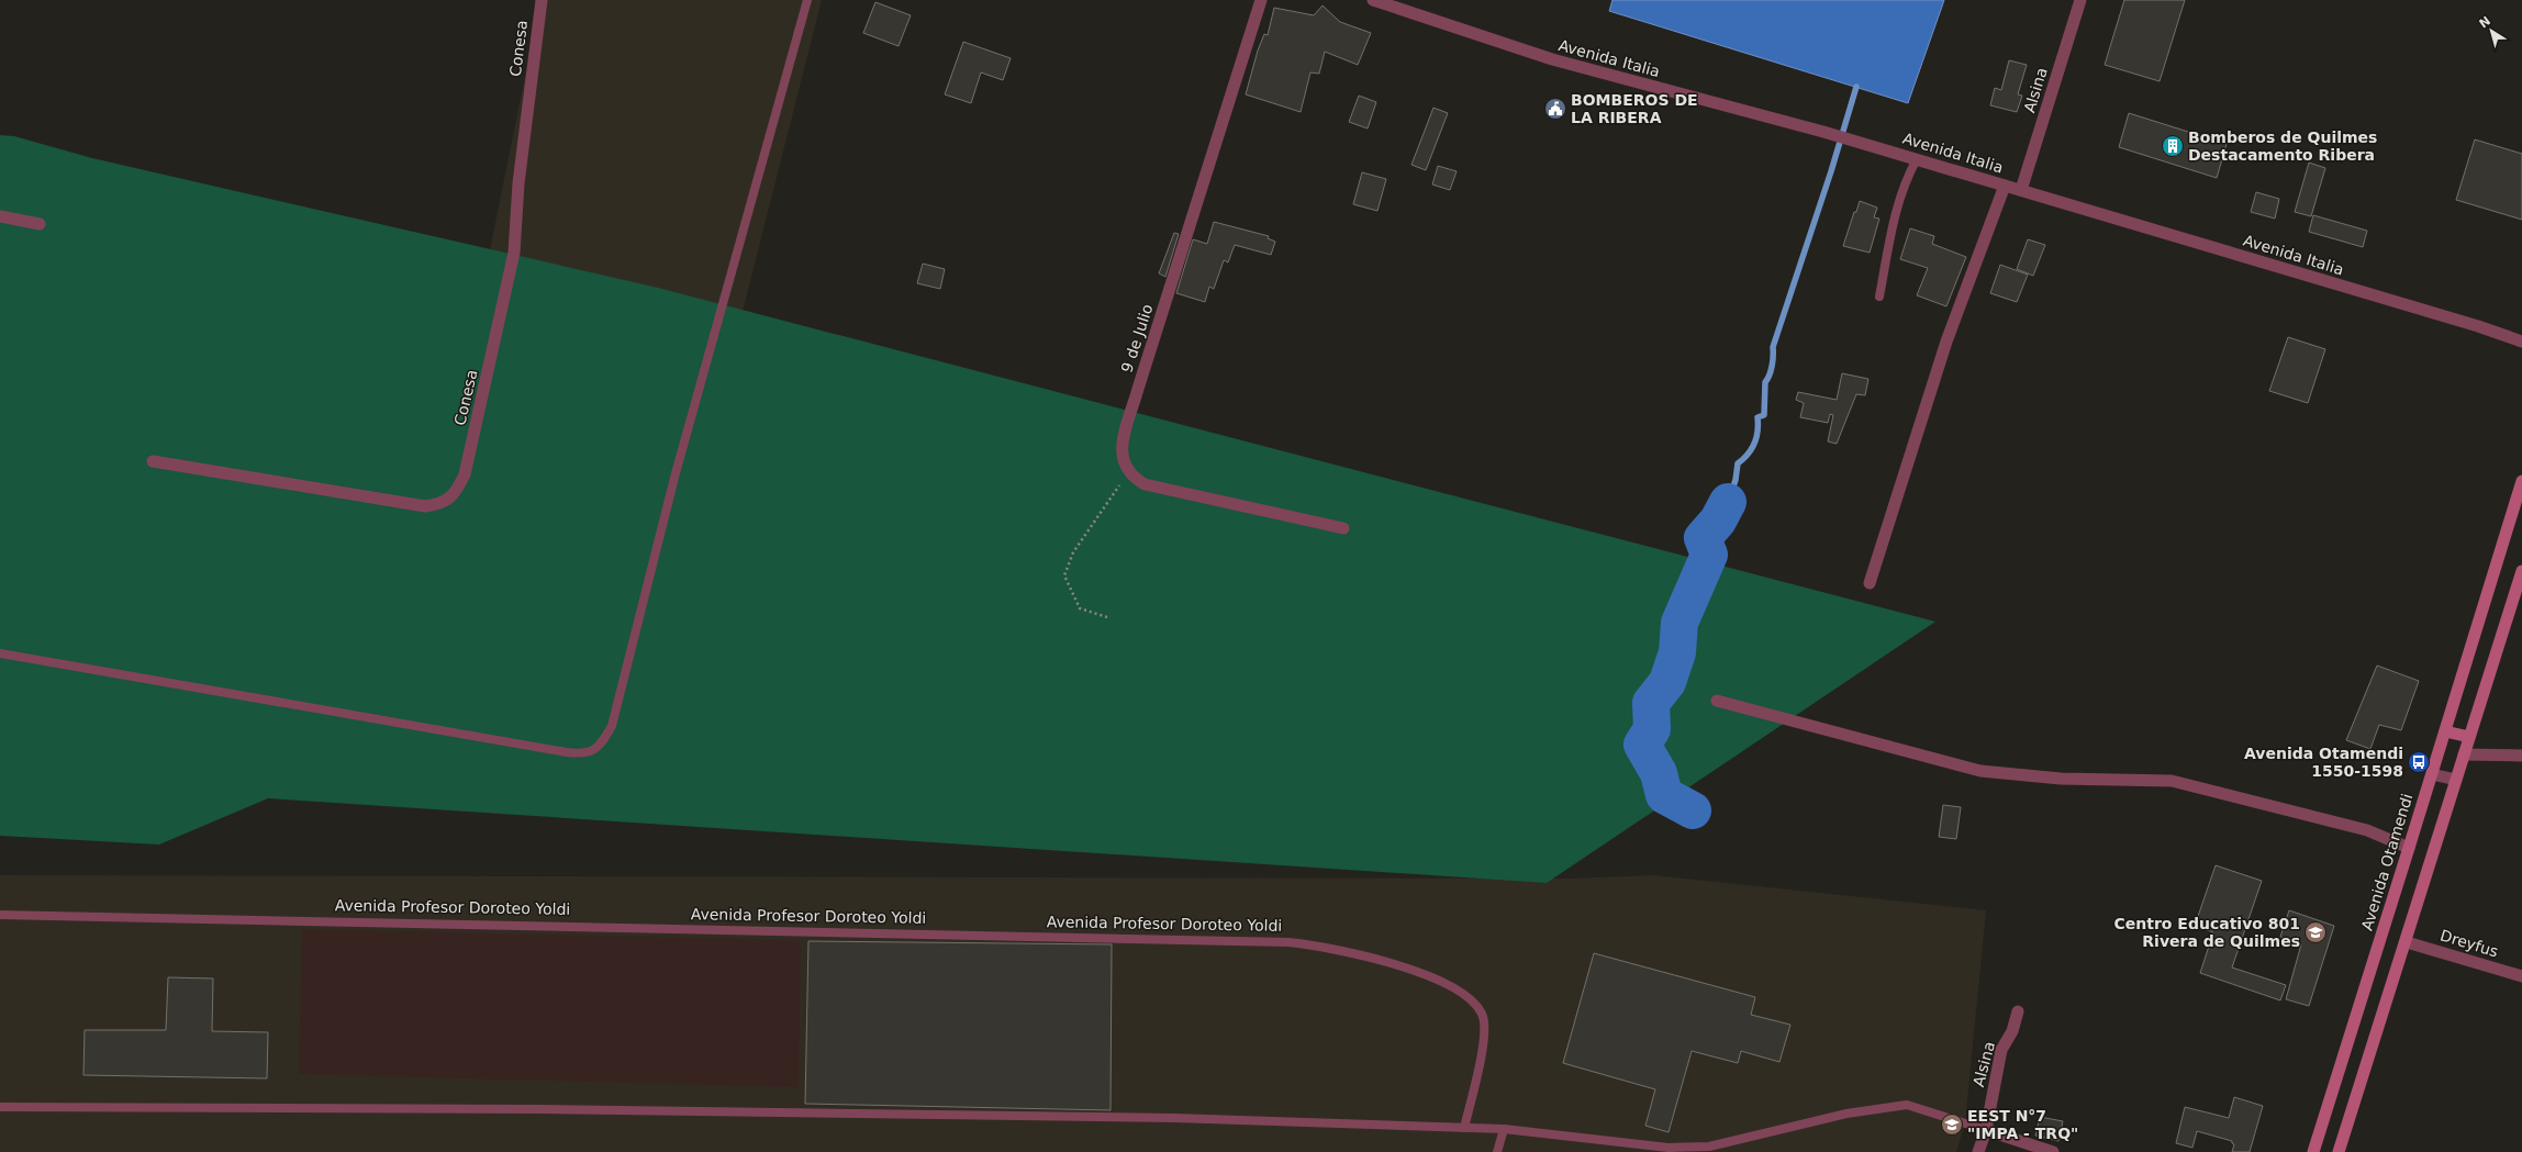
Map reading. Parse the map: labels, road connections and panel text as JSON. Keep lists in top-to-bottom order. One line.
{"streets":{"main road":["Avenida Otamendi"],"street":["Conesa","Avenida Italia","Alsina","9 de Julio","Dreyfus"],"lane":["Avenida Profesor Doroteo Yoldi"]},"crossings":[["Avenida Italia","Alsina"]],"places":{"public building":["BOMBEROS DE LA RIBERA"],"building":["Bomberos de Quilmes Destacamento Ribera"],"bus stop":["Avenida Otamendi 1550-1598"],"school or university":["Centro Educativo 801 Rivera de Quilmes","EEST N°7 \"IMPA - TRQ\""]},"north":"top left"}
